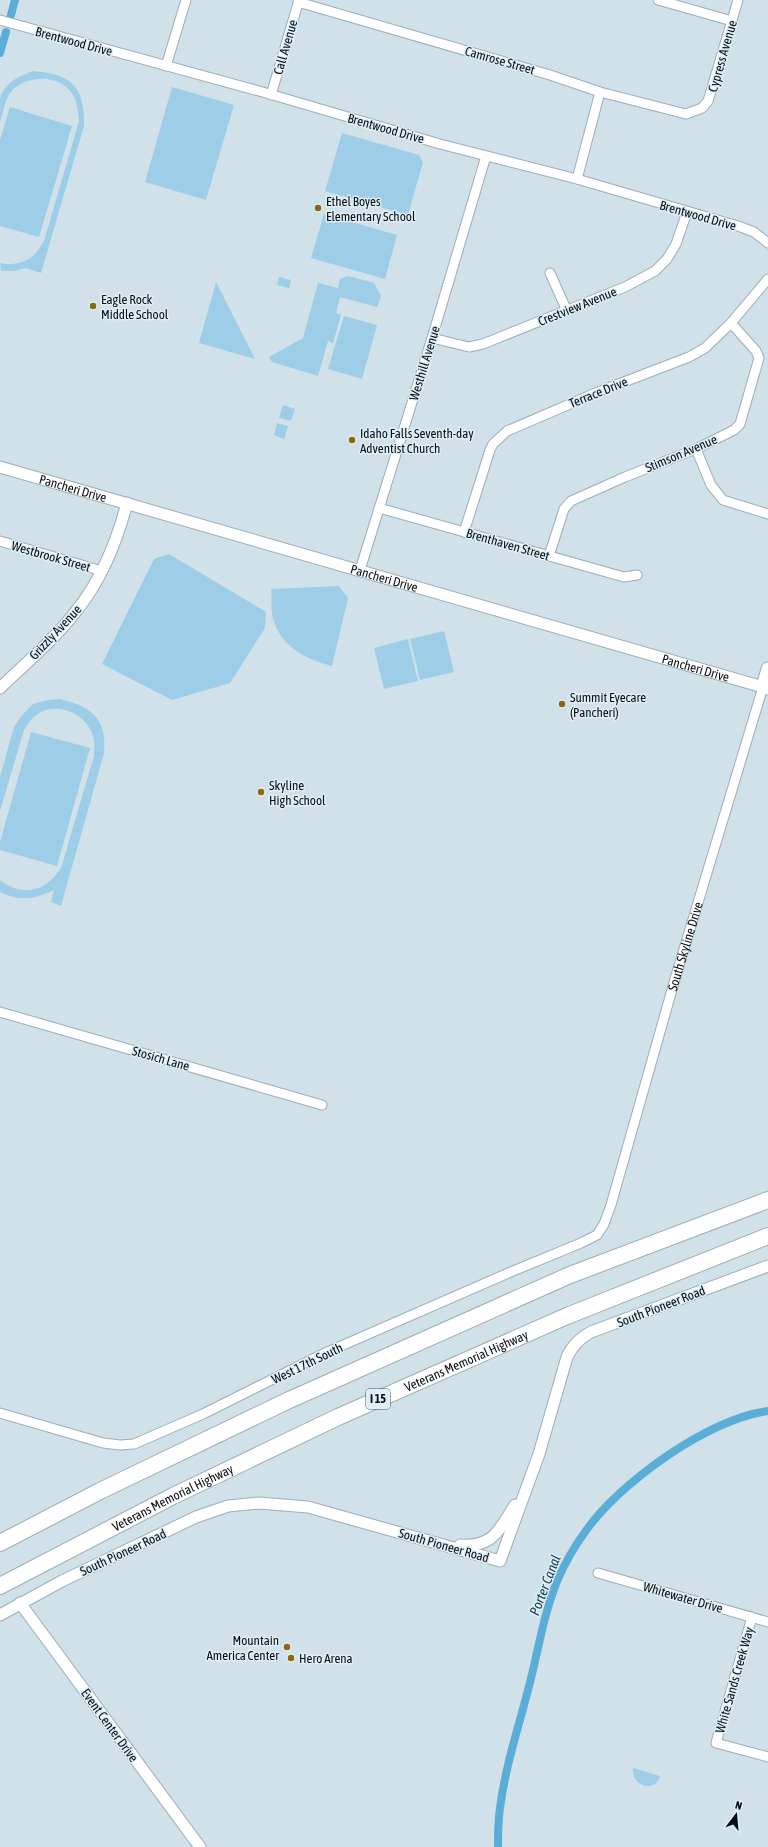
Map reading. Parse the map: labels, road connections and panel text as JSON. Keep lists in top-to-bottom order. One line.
{"streets":{"highway":["Veterans Memorial Highway","I 15"],"main road":["South Skyline Drive"],"street":["Brentwood Drive","Call Avenue","Cypress Avenue","Camrose Street","Crestview Avenue","Westhill Avenue","Terrace Drive","Stimson Avenue","Pancheri Drive","Brenthaven Street","Westbrook Street","Grizzly Avenue","Stosich Lane","South Pioneer Road","West 17th South","Whitewater Drive","White Sands Creek Way","Event Center Drive"]},"crossings":[["Brentwood Drive","Call Avenue"],["Brentwood Drive","Crestview Avenue"],["Brentwood Drive","Westhill Avenue"],["Call Avenue","Camrose Street"],["Cypress Avenue","Camrose Street"],["Crestview Avenue","Westhill Avenue"],["Westhill Avenue","Pancheri Drive"],["Westhill Avenue","Brenthaven Street"],["Terrace Drive","Stimson Avenue"],["Terrace Drive","Brenthaven Street"],["Stimson Avenue","Brenthaven Street"],["Pancheri Drive","Grizzly Avenue"],["Pancheri Drive","South Skyline Drive"],["Westbrook Street","Grizzly Avenue"],["South Skyline Drive","West 17th South"],["South Pioneer Road","Event Center Drive"],["Whitewater Drive","White Sands Creek Way"]],"water":["Porter Canal"],"places":["Ethel Boyes Elementary School","Eagle Rock Middle School","Idaho Falls Seventh-day Adventist Church","Summit Eyecare (Pancheri)","Skyline High School","Mountain America Center","Hero Arena"],"north":"top"}
